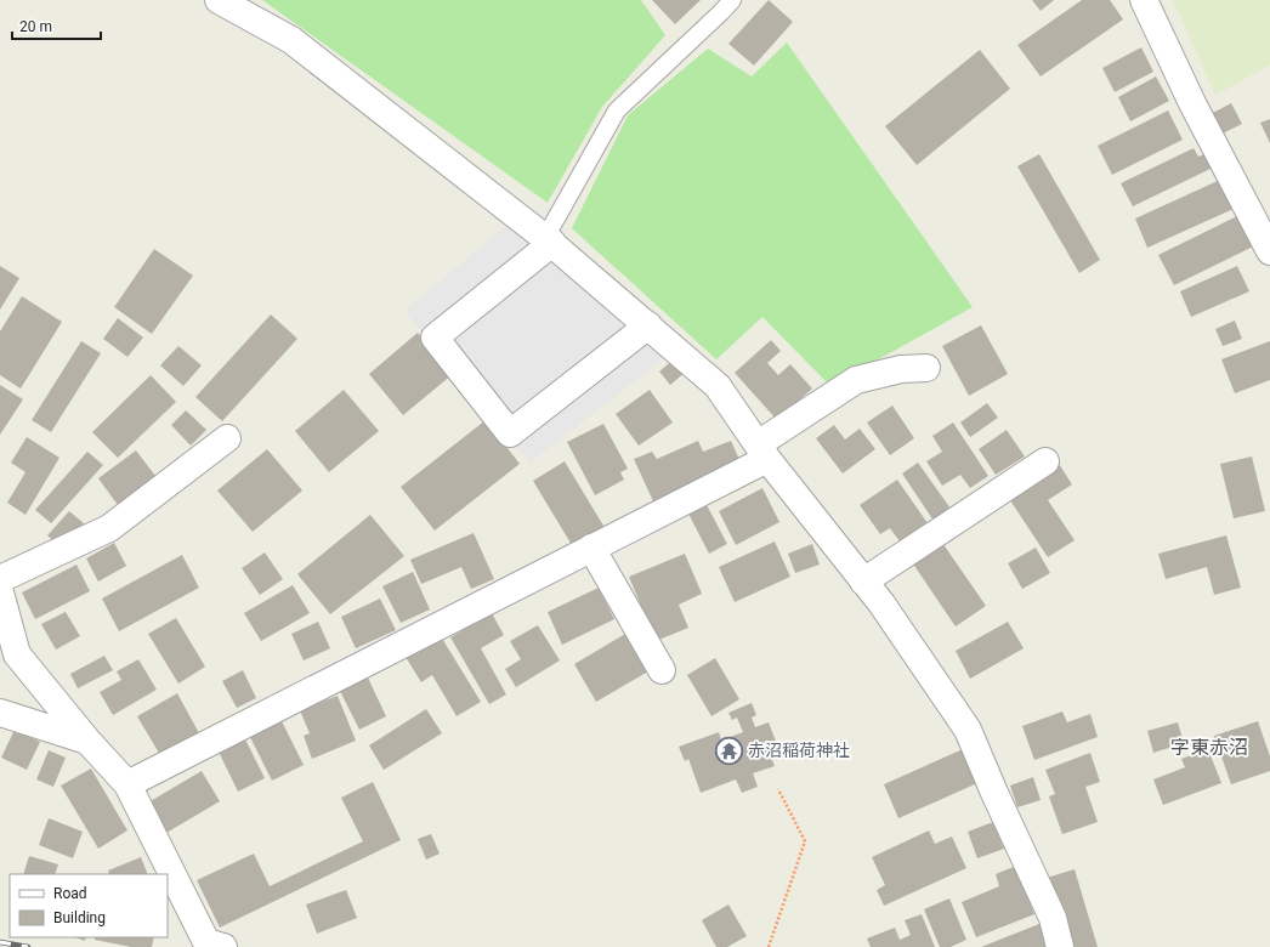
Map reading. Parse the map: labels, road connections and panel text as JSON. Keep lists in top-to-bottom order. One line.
{"districts":["字東赤沼"],"places":{"temple":["赤沼稲荷神社"]},"legend":["Road","Building"],"scale_bar":"20 m"}
